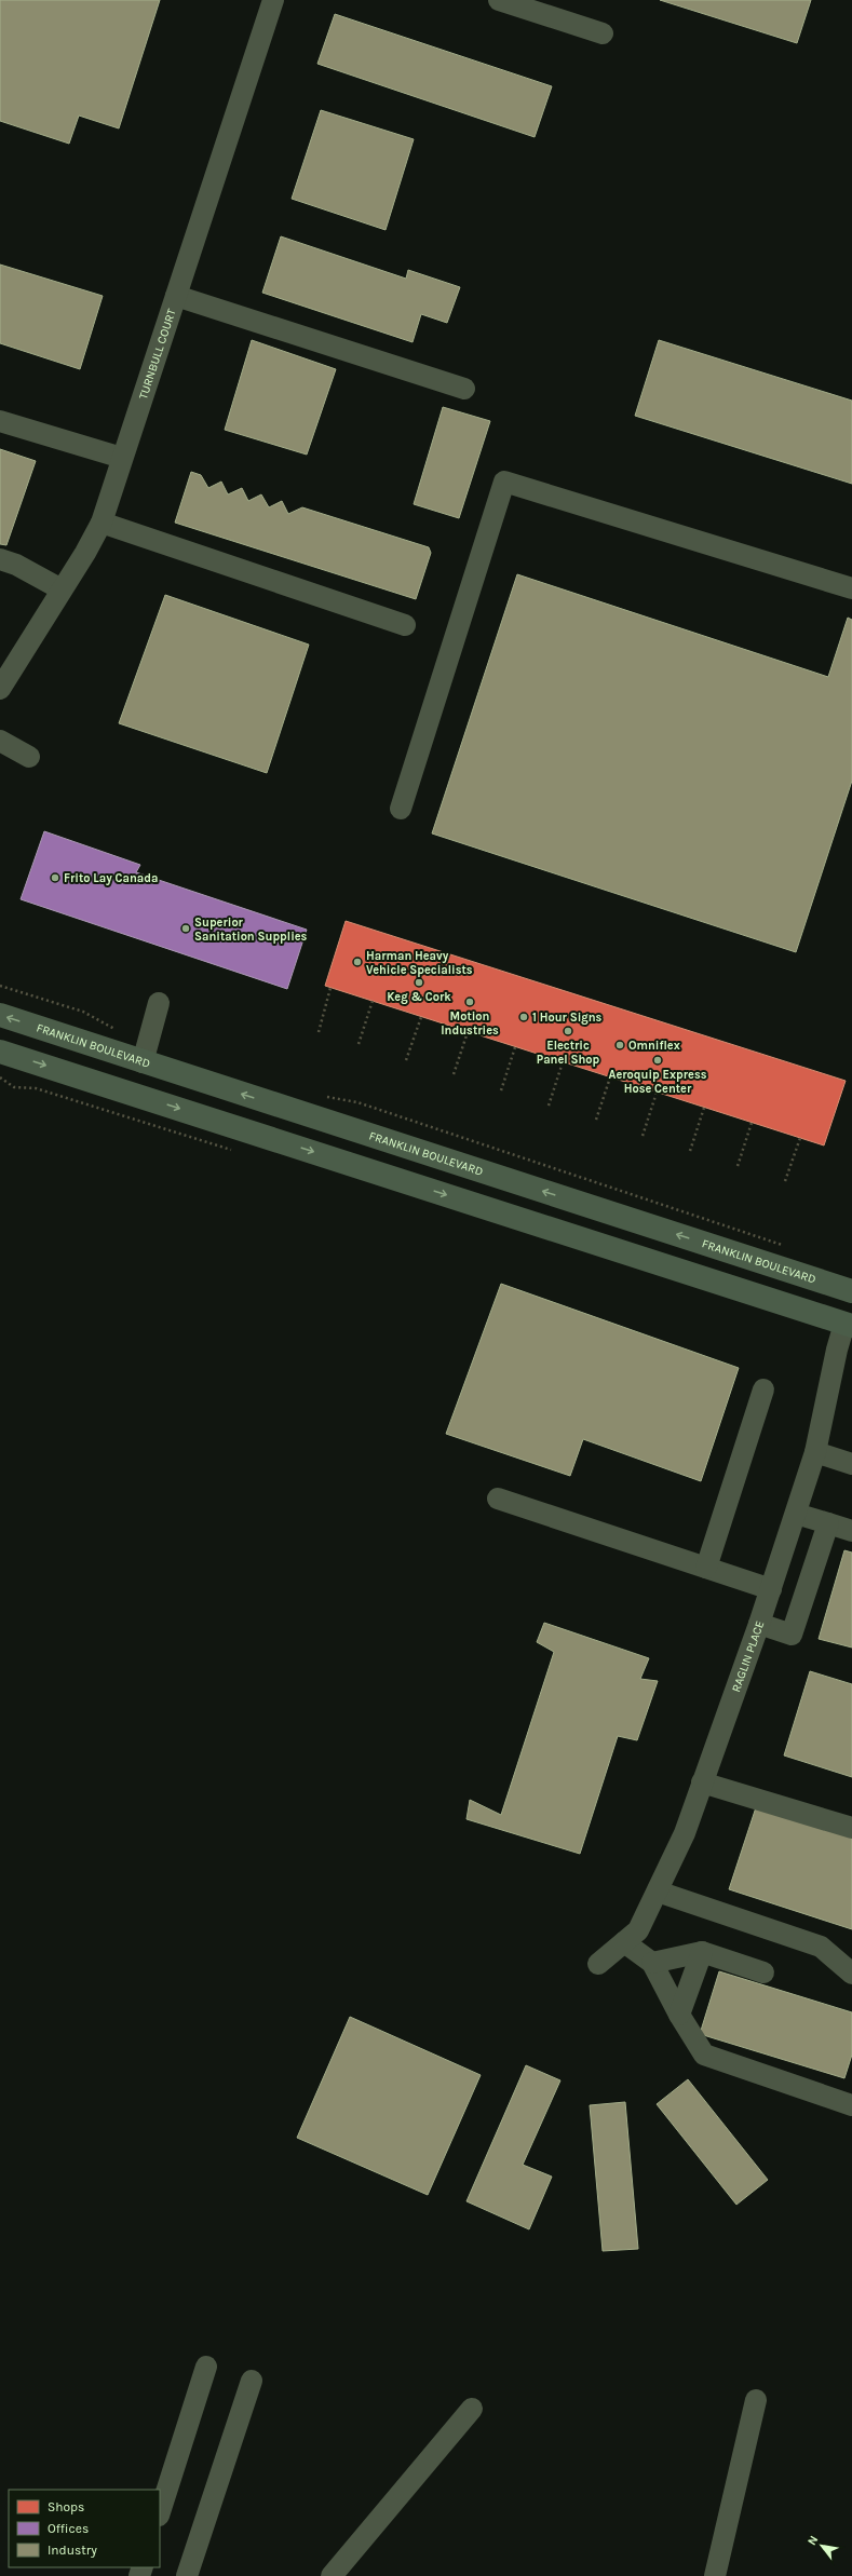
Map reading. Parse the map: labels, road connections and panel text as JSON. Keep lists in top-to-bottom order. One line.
{"streets":{"main road":["FRANKLIN BOULEVARD"],"street":["TURNBULL COURT","RAGLIN PLACE"]},"places":["Frito Lay Canada","Superior Sanitation Supplies","Harman Heavy Vehicle Specialists","Keg & Cork","Motion Industries","1 Hour Signs","Electric Panel Shop","Omniflex","Aeroquip Express Hose Center"],"legend":["Shops","Offices","Industry"],"north":"top left"}
